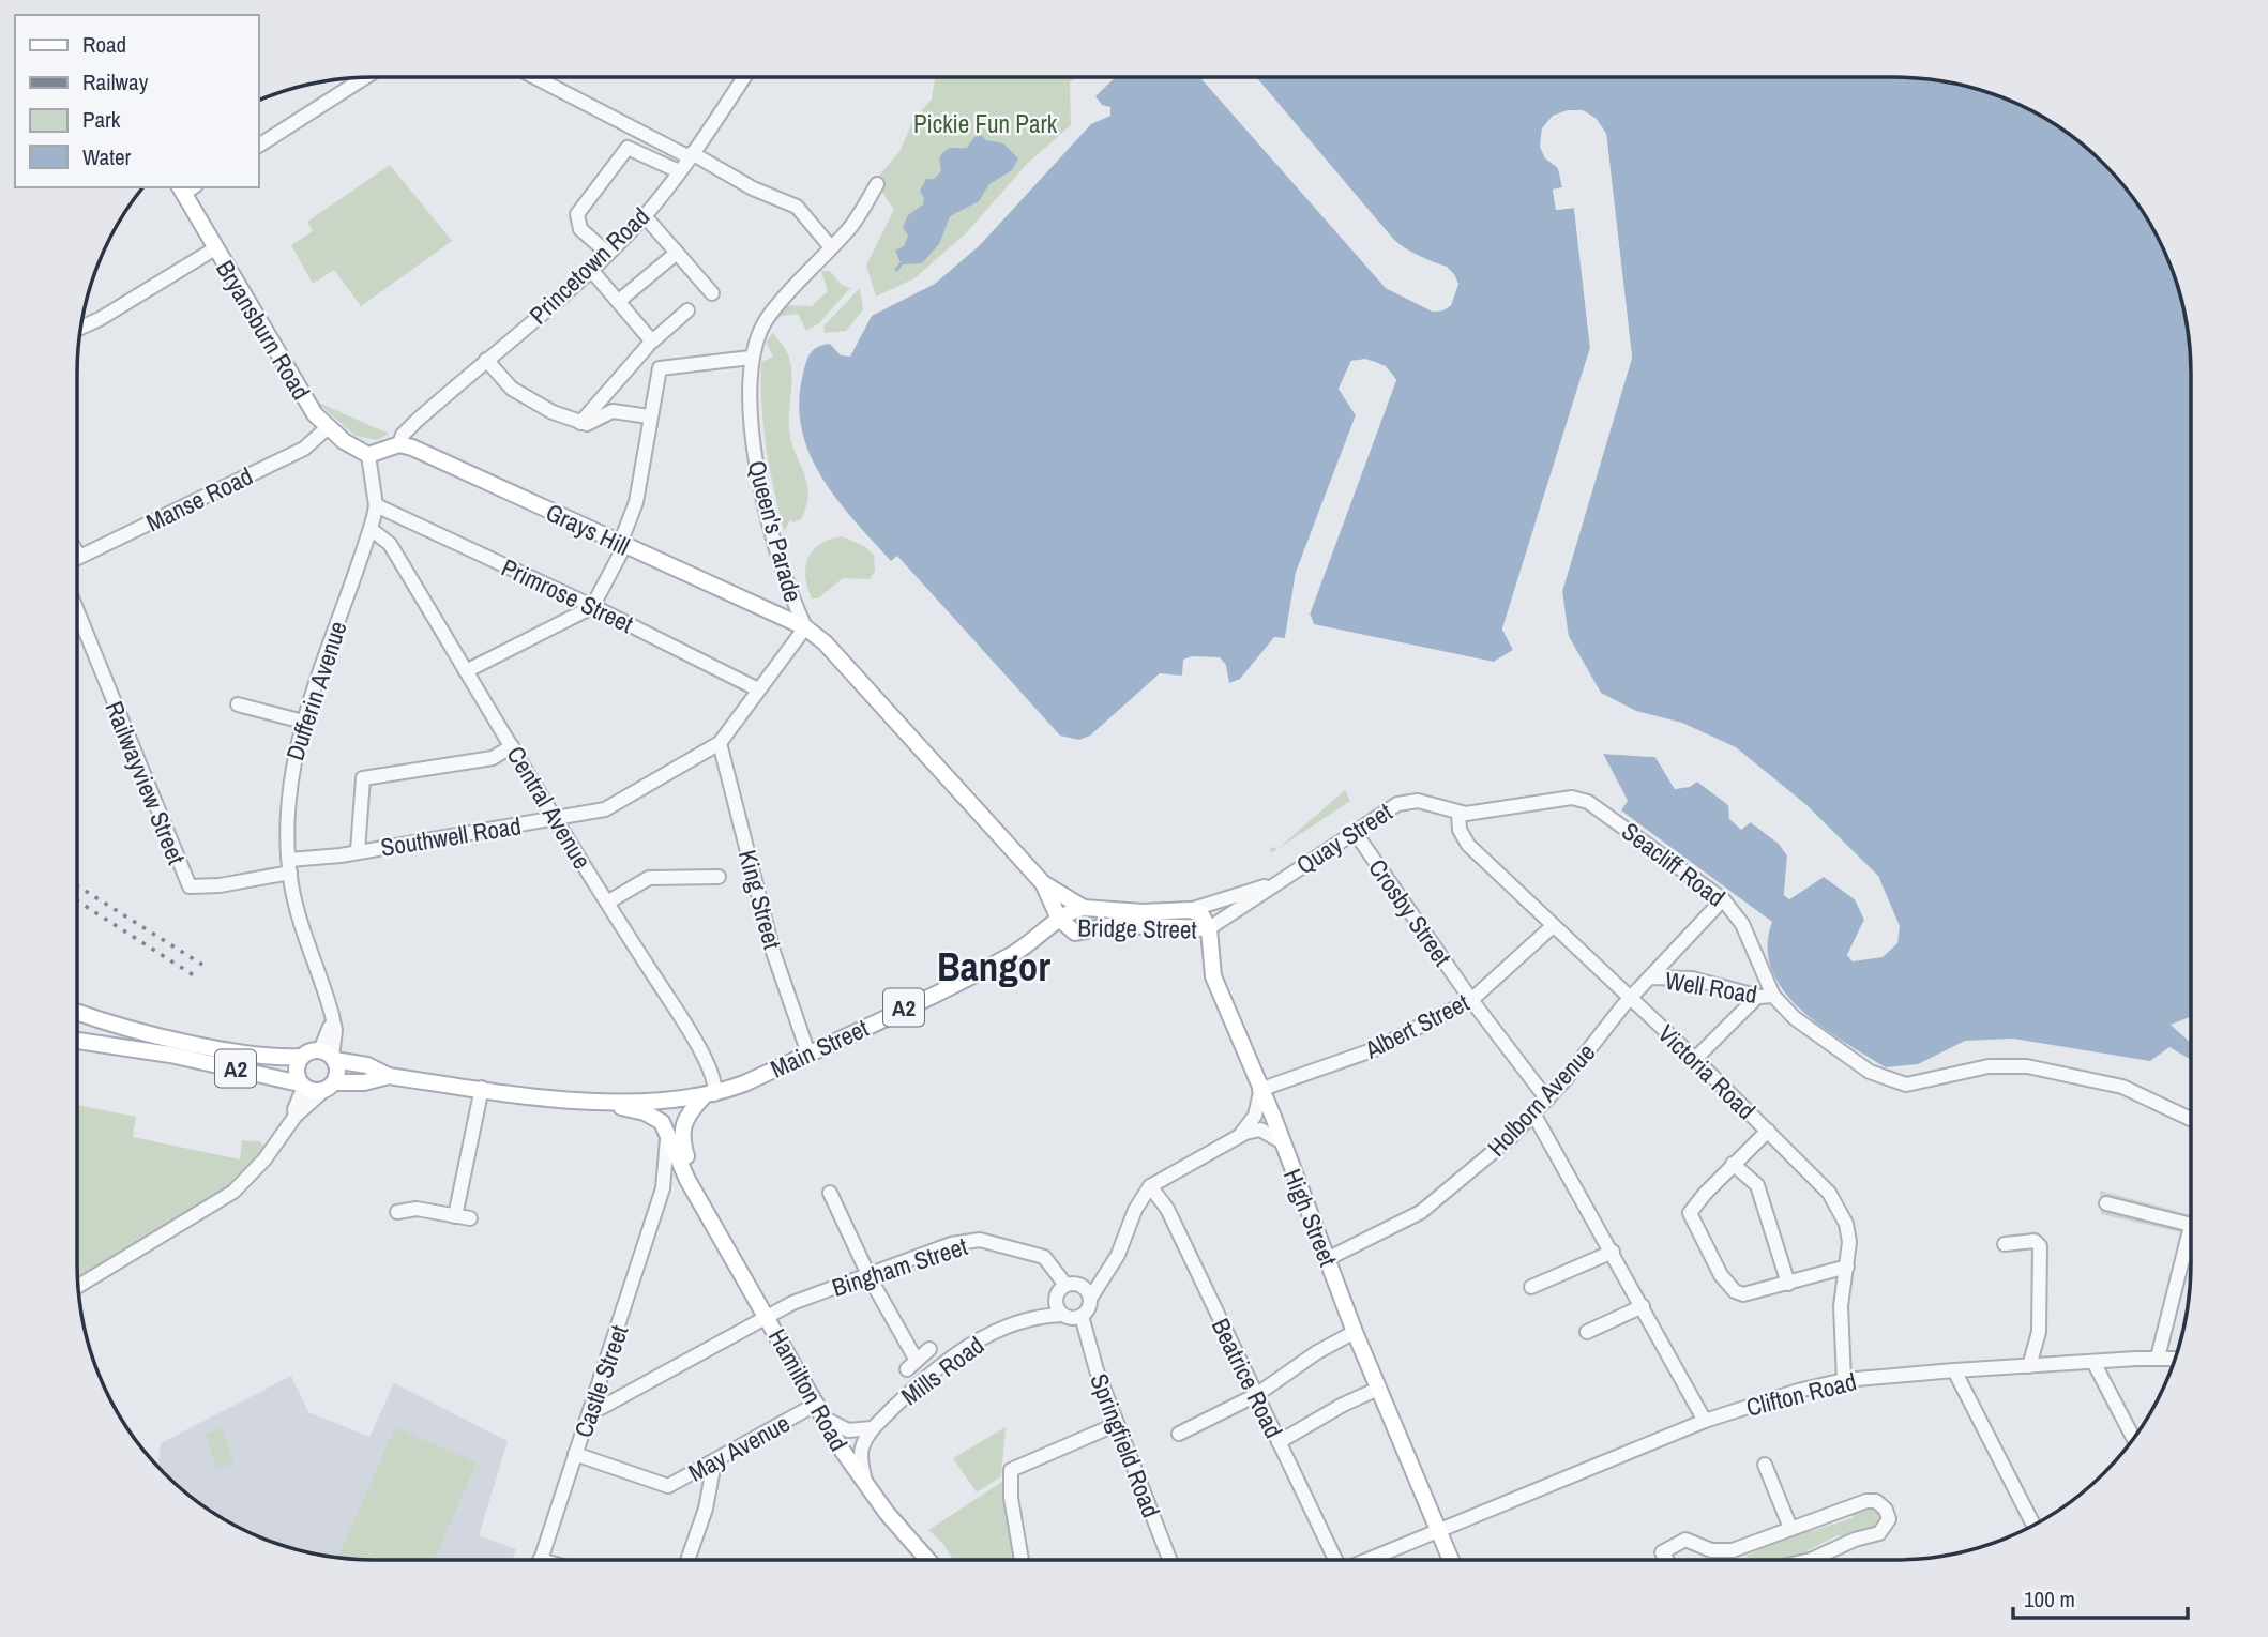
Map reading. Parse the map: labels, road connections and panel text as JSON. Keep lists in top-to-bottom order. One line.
{"streets":{"main road":["Bryansburn Road","Grays Hill","Queen's Parade","Bridge Street","A2","Main Street","High Street","Hamilton Road"],"street":["Princetown Road","Manse Road","Primrose Street","Dufferin Avenue","Railwayview Street","Central Avenue","Southwell Road","Quay Street","Seacliff Road","King Street","Crosby Street","Well Road","Albert Street","Victoria Road","Holborn Avenue","Bingham Street","Mills Road","Beatrice Road","Castle Street","Clifton Road","Springfield Road","May Avenue"]},"crossings":[["Princetown Road","Grays Hill"],["Bryansburn Road","Manse Road"],["Bryansburn Road","Dufferin Avenue"],["Grays Hill","Queen's Parade"],["Grays Hill","Southwell Road"],["Queen's Parade","Southwell Road"],["Queen's Parade","Bridge Street"],["Primrose Street","Dufferin Avenue"],["Primrose Street","Southwell Road"],["Dufferin Avenue","Railwayview Street"],["Dufferin Avenue","Central Avenue"],["Dufferin Avenue","Southwell Road"],["Dufferin Avenue","A2"],["Dufferin Avenue","Main Street"],["Railwayview Street","Southwell Road"],["Central Avenue","Southwell Road"],["Central Avenue","Main Street"],["Central Avenue","Hamilton Road"],["Southwell Road","King Street"],["Quay Street","Seacliff Road"],["Quay Street","Crosby Street"],["Quay Street","Bridge Street"],["Quay Street","Victoria Road"],["Seacliff Road","Well Road"],["Seacliff Road","Victoria Road"],["Seacliff Road","Holborn Avenue"],["King Street","Main Street"],["Crosby Street","Albert Street"],["Crosby Street","Holborn Avenue"],["Bridge Street","Main Street"],["Bridge Street","High Street"],["Well Road","Holborn Avenue"],["A2","Main Street"],["Albert Street","Victoria Road"],["Albert Street","High Street"],["Main Street","Castle Street"],["Main Street","Hamilton Road"],["Victoria Road","Holborn Avenue"],["Victoria Road","Clifton Road"],["Holborn Avenue","High Street"],["High Street","Clifton Road"],["Bingham Street","Mills Road"],["Bingham Street","Castle Street"],["Bingham Street","Hamilton Road"],["Bingham Street","Springfield Road"],["Mills Road","Springfield Road"],["Castle Street","Hamilton Road"],["Castle Street","May Avenue"],["Hamilton Road","May Avenue"]],"districts":["Bangor"],"parks":["Pickie Fun Park"],"legend":["Road","Railway","Park","Water"],"scale_bar":"100 m"}
